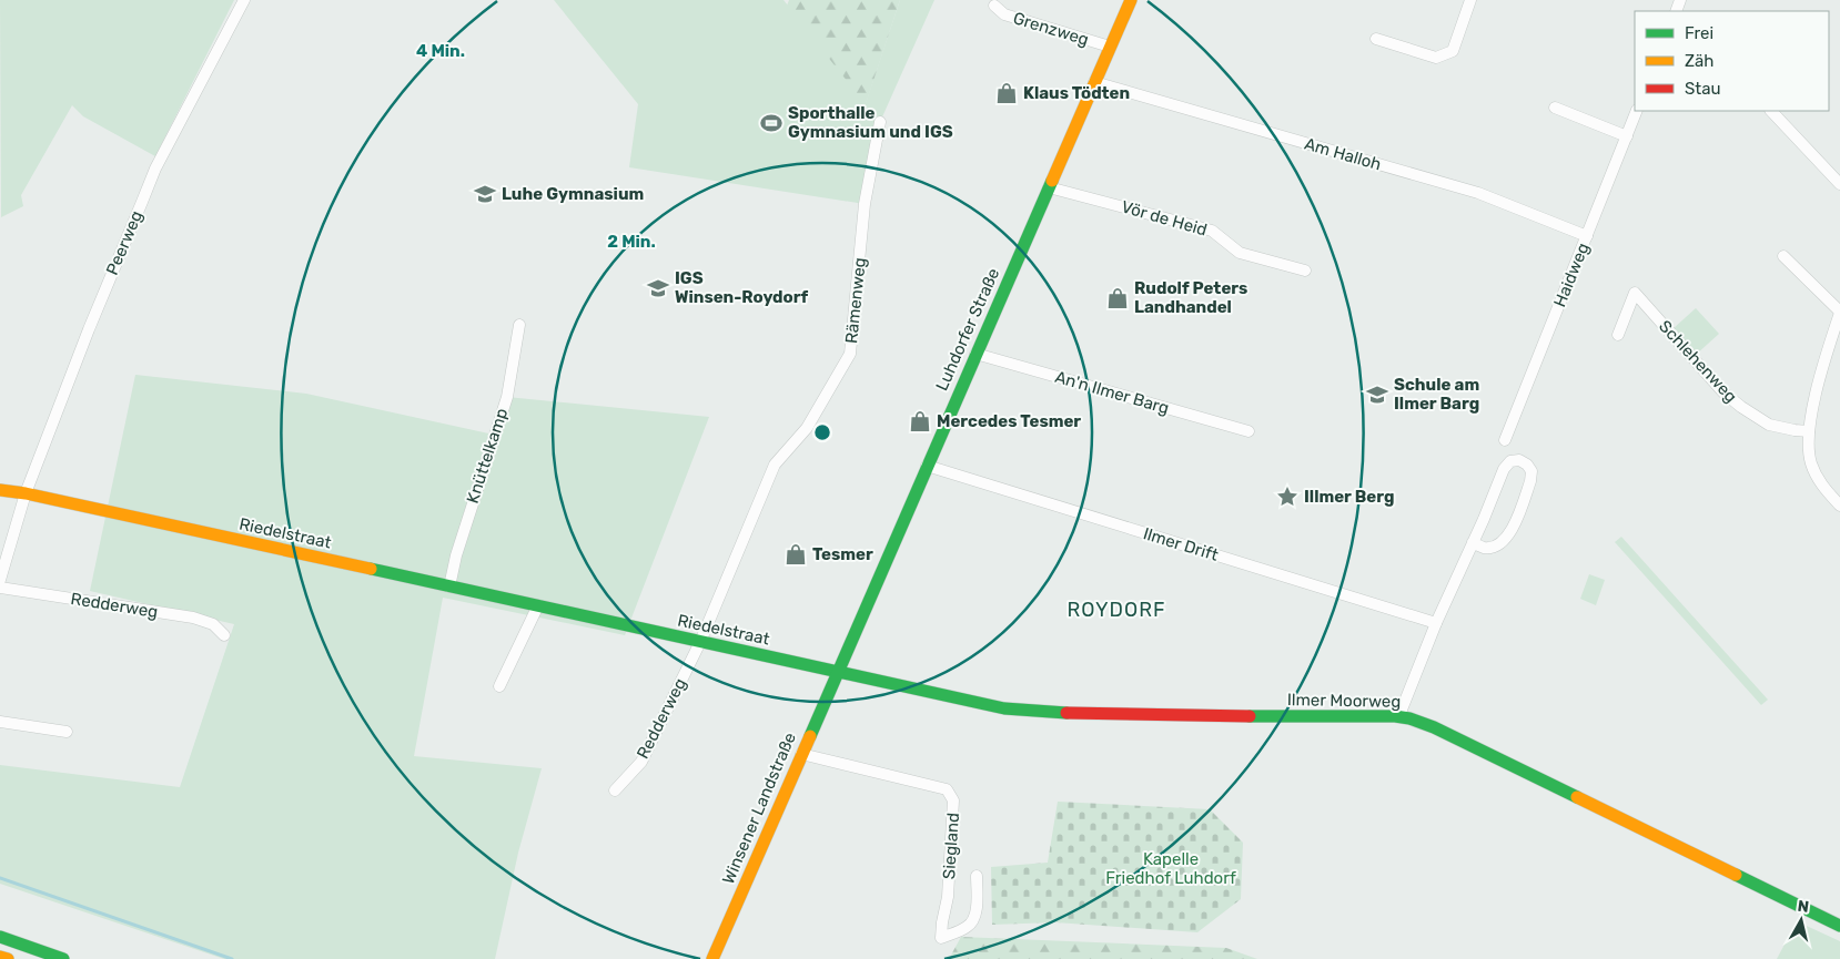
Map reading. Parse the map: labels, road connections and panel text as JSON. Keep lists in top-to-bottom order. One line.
{"streets":{"main road":["Luhdorfer Straße","Riedelstraat","Ilmer Moorweg","Winsener Landstraße"],"street":["Grenzweg","Am Halloh","Vör de Heid","Peerweg","Haidweg","Rämenweg","Schlehenweg","An'n Ilmer Barg","Knüttelkamp","Ilmer Drift","Redderweg","Siegland"]},"crossings":[["Grenzweg","Luhdorfer Straße"],["Am Halloh","Haidweg"],["Am Halloh","Luhdorfer Straße"],["Vör de Heid","Luhdorfer Straße"],["Peerweg","Riedelstraat"],["Rämenweg","Riedelstraat"],["Rämenweg","Redderweg"],["Luhdorfer Straße","An'n Ilmer Barg"],["Luhdorfer Straße","Riedelstraat"],["Luhdorfer Straße","Ilmer Drift"],["Luhdorfer Straße","Ilmer Moorweg"],["Luhdorfer Straße","Winsener Landstraße"],["Knüttelkamp","Riedelstraat"],["Riedelstraat","Redderweg"],["Riedelstraat","Ilmer Moorweg"],["Riedelstraat","Winsener Landstraße"],["Ilmer Moorweg","Winsener Landstraße"],["Winsener Landstraße","Siegland"]],"districts":["ROYDORF"],"parks":["Kapelle Friedhof Luhdorf"],"places":{"shop":["Klaus Tödten","Rudolf Peters Landhandel","Mercedes Tesmer","Tesmer"],"sports":["Sporthalle Gymnasium und IGS"],"school or university":["Luhe Gymnasium","IGS Winsen-Roydorf","Schule am Ilmer Barg"],"place":["Illmer Berg"]},"legend":["Frei","Zäh","Stau"],"north":"top","rings":["4 Min.","2 Min."]}
